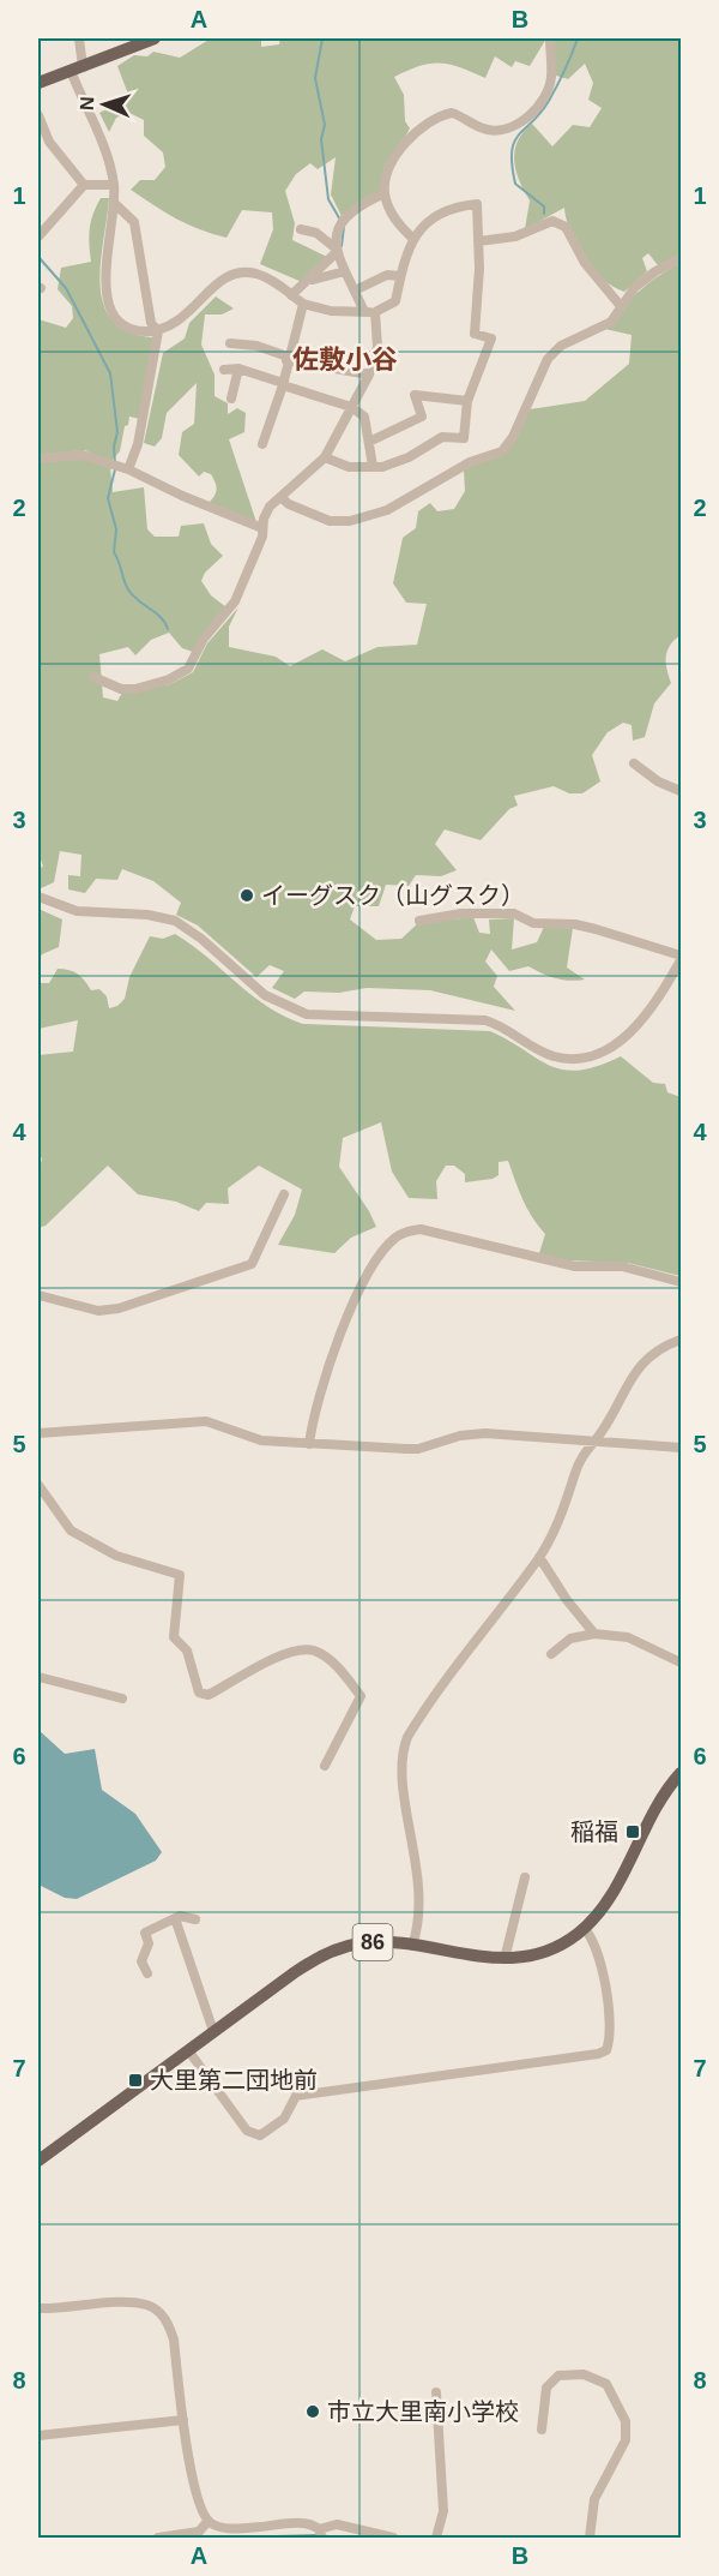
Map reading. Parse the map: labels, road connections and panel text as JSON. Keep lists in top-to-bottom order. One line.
{"streets":{"main road":["86"]},"districts":["佐敷小谷"],"places":{"other":["イーグスク（山グスク）","市立大里南小学校"],"transit":["稲福","大里第二団地前"]},"north":"left","grid":{"columns":["A","B"],"rows":["1","2","3","4","5","6","7","8"]}}
